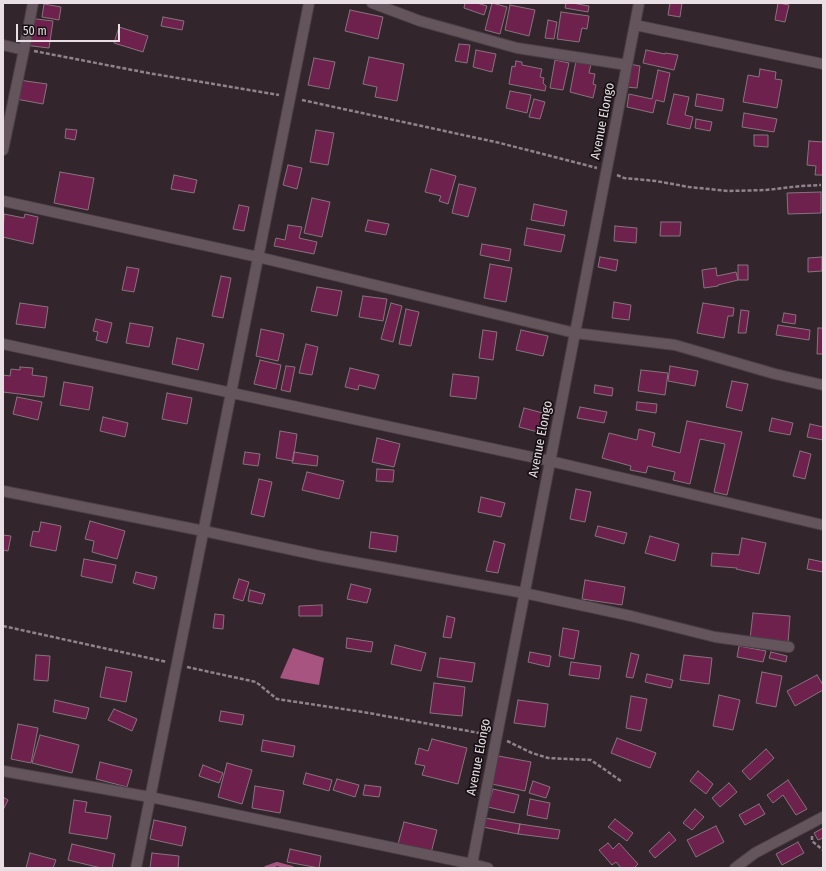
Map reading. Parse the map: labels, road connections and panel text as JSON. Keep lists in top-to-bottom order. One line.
{"streets":{"street":["Avenue Elongo"]},"scale_bar":"50 m"}
